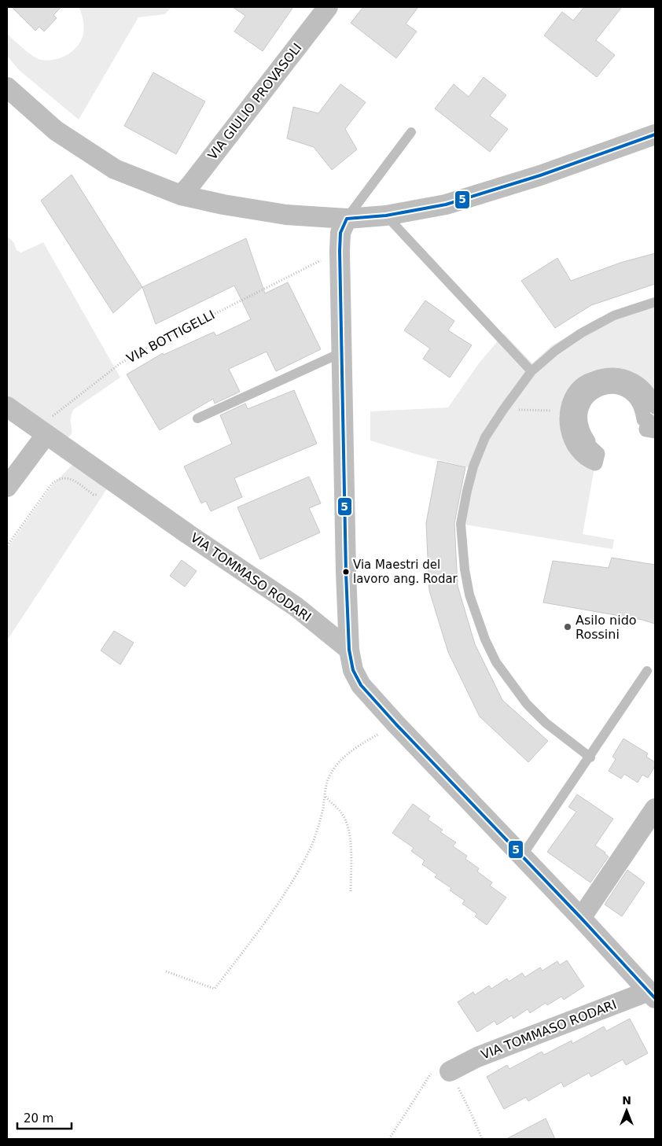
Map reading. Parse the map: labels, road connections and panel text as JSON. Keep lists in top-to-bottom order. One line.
{"streets":{"street":["VIA GIULIO PROVASOLI","VIA TOMMASO RODARI"],"path":["VIA BOTTIGELLI"]},"crossings":[["VIA BOTTIGELLI","VIA TOMMASO RODARI"]],"places":["Via Maestri del lavoro ang. Rodar","Asilo nido Rossini"],"lines":["transit line 5"],"scale_bar":"20 m","north":"top"}
